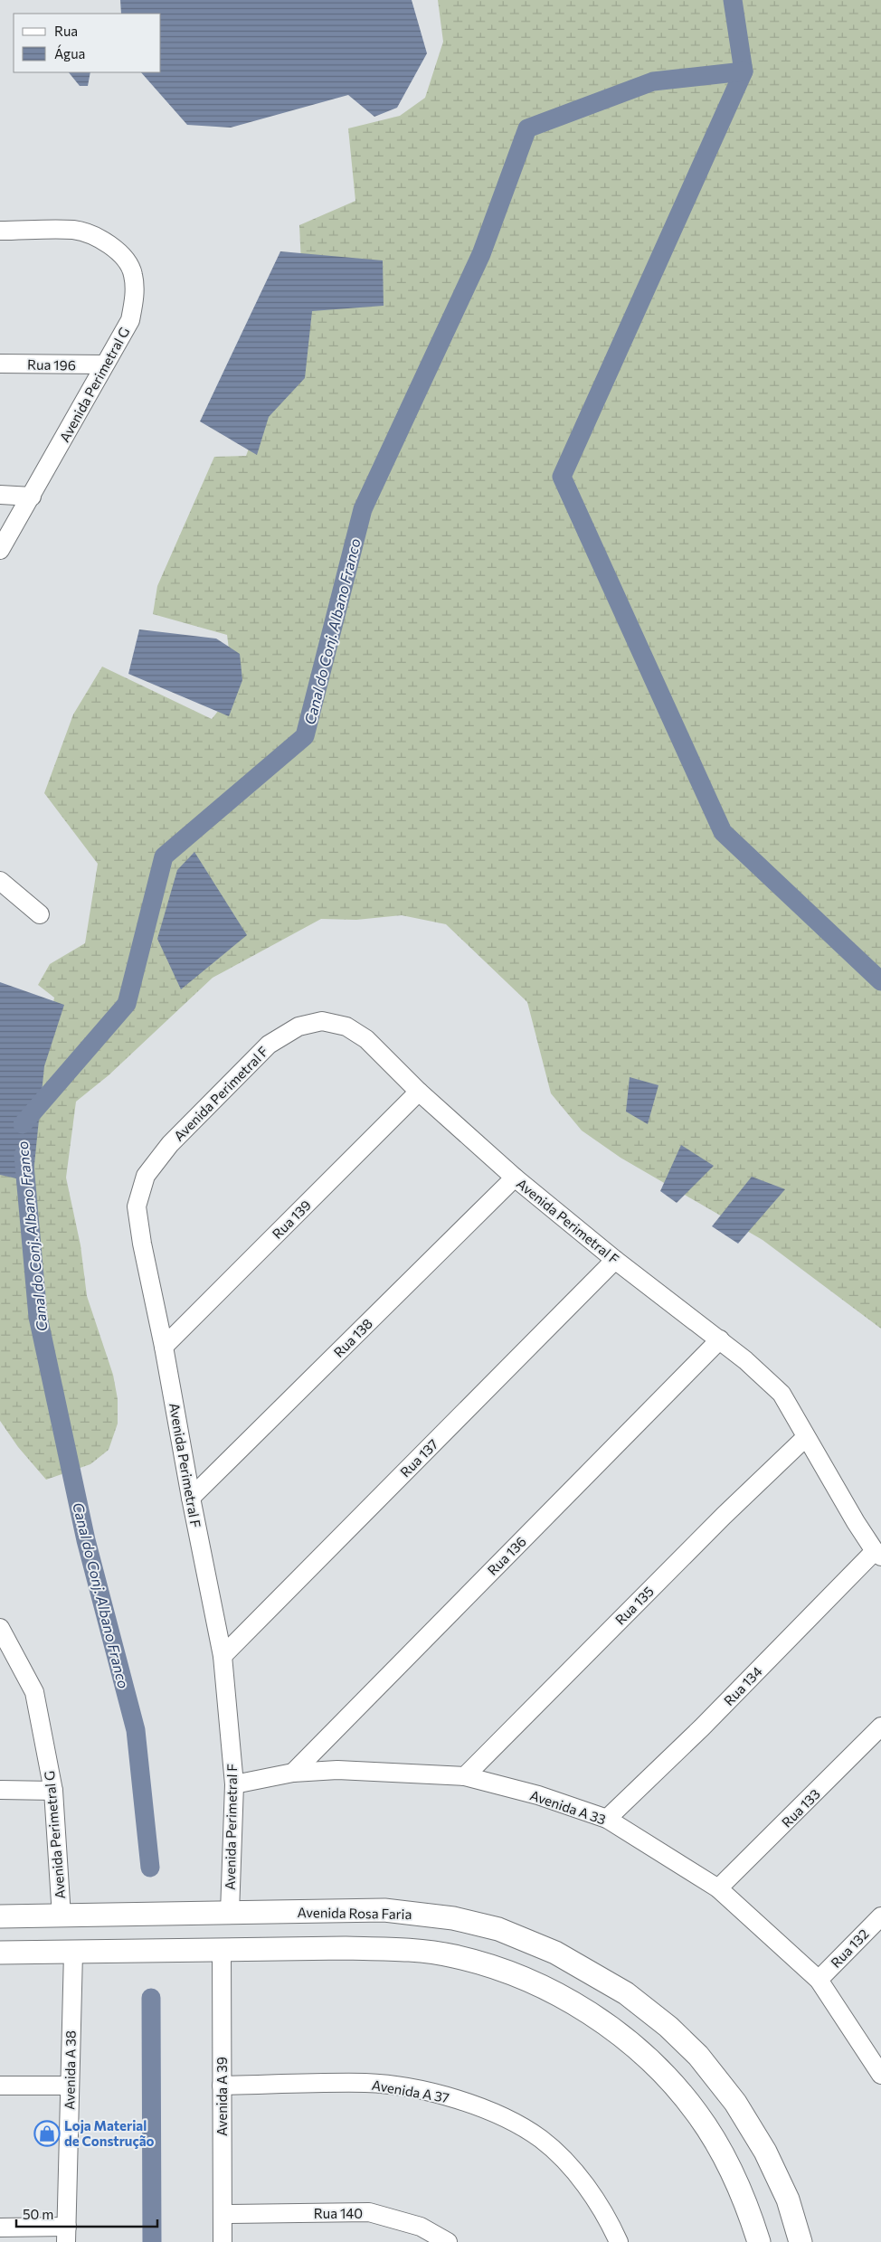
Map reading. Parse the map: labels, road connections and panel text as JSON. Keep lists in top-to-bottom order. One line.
{"streets":{"street":["Rua 196","Avenida Perimetral G","Avenida Perimetral F","Rua 139","Rua 138","Rua 137","Rua 136","Rua 135","Rua 134","Avenida A 33","Rua 133","Avenida Rosa Faria","Rua 132","Avenida A 38","Avenida A 37","Avenida A 39","Rua 140"]},"crossings":[["Rua 196","Avenida Perimetral G"],["Avenida Perimetral G","Avenida Rosa Faria"],["Avenida Perimetral F","Rua 139"],["Avenida Perimetral F","Rua 138"],["Avenida Perimetral F","Rua 137"],["Avenida Perimetral F","Rua 136"],["Avenida Perimetral F","Rua 135"],["Avenida Perimetral F","Rua 134"],["Avenida Perimetral F","Avenida A 33"],["Avenida Perimetral F","Avenida Rosa Faria"],["Rua 136","Avenida A 33"],["Rua 135","Avenida A 33"],["Rua 134","Avenida A 33"],["Avenida A 33","Rua 133"],["Avenida A 33","Rua 132"],["Avenida A 37","Avenida A 39"],["Avenida A 39","Rua 140"]],"water":["Canal do Conj. Albano Franco"],"places":{"shop":["Loja Material de Construção"]},"legend":["Rua","Água"],"scale_bar":"50 m"}
